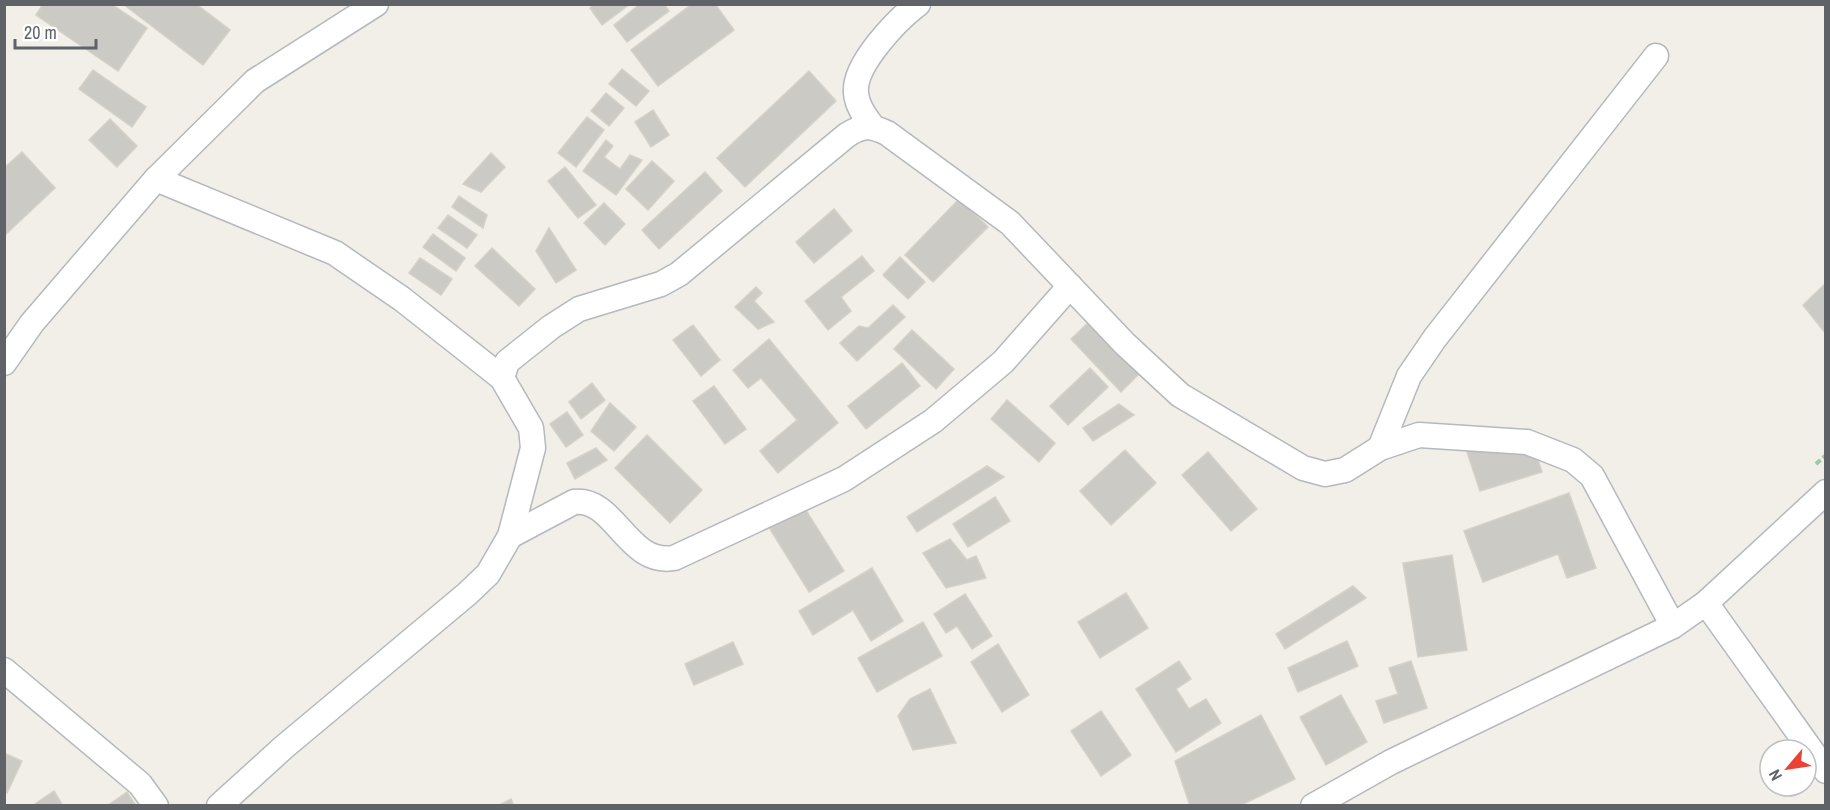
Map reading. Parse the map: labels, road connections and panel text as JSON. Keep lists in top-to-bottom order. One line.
{"scale_bar":"20 m","north":"bottom left"}
